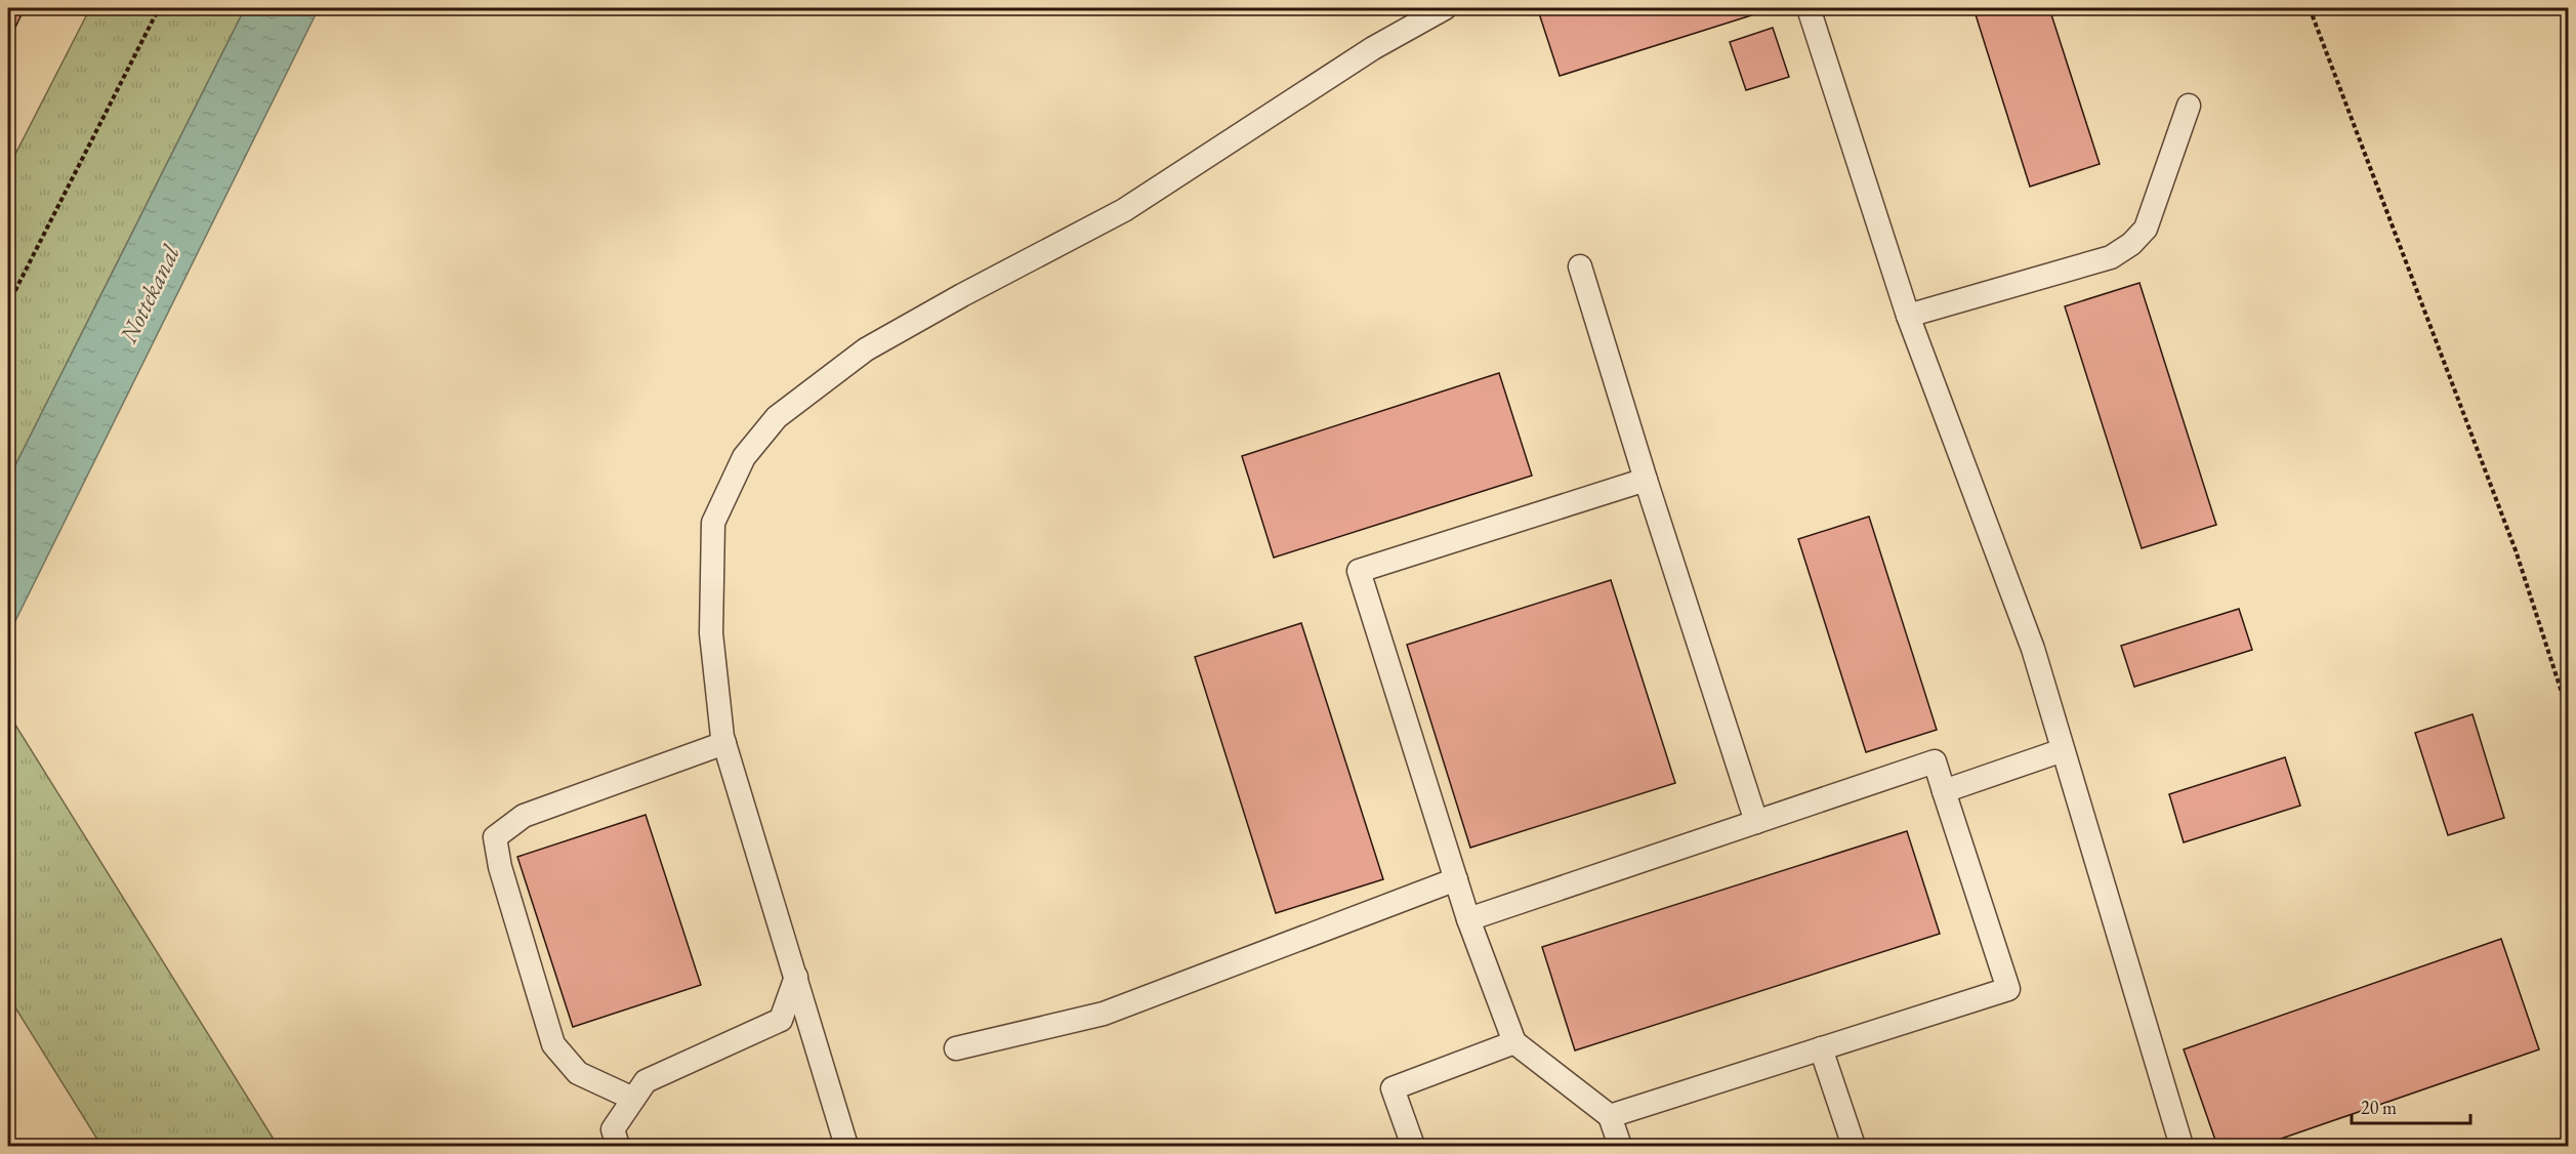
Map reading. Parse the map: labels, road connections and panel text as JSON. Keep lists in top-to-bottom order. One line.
{"water":["Nottekanal"],"scale_bar":"20 m"}
